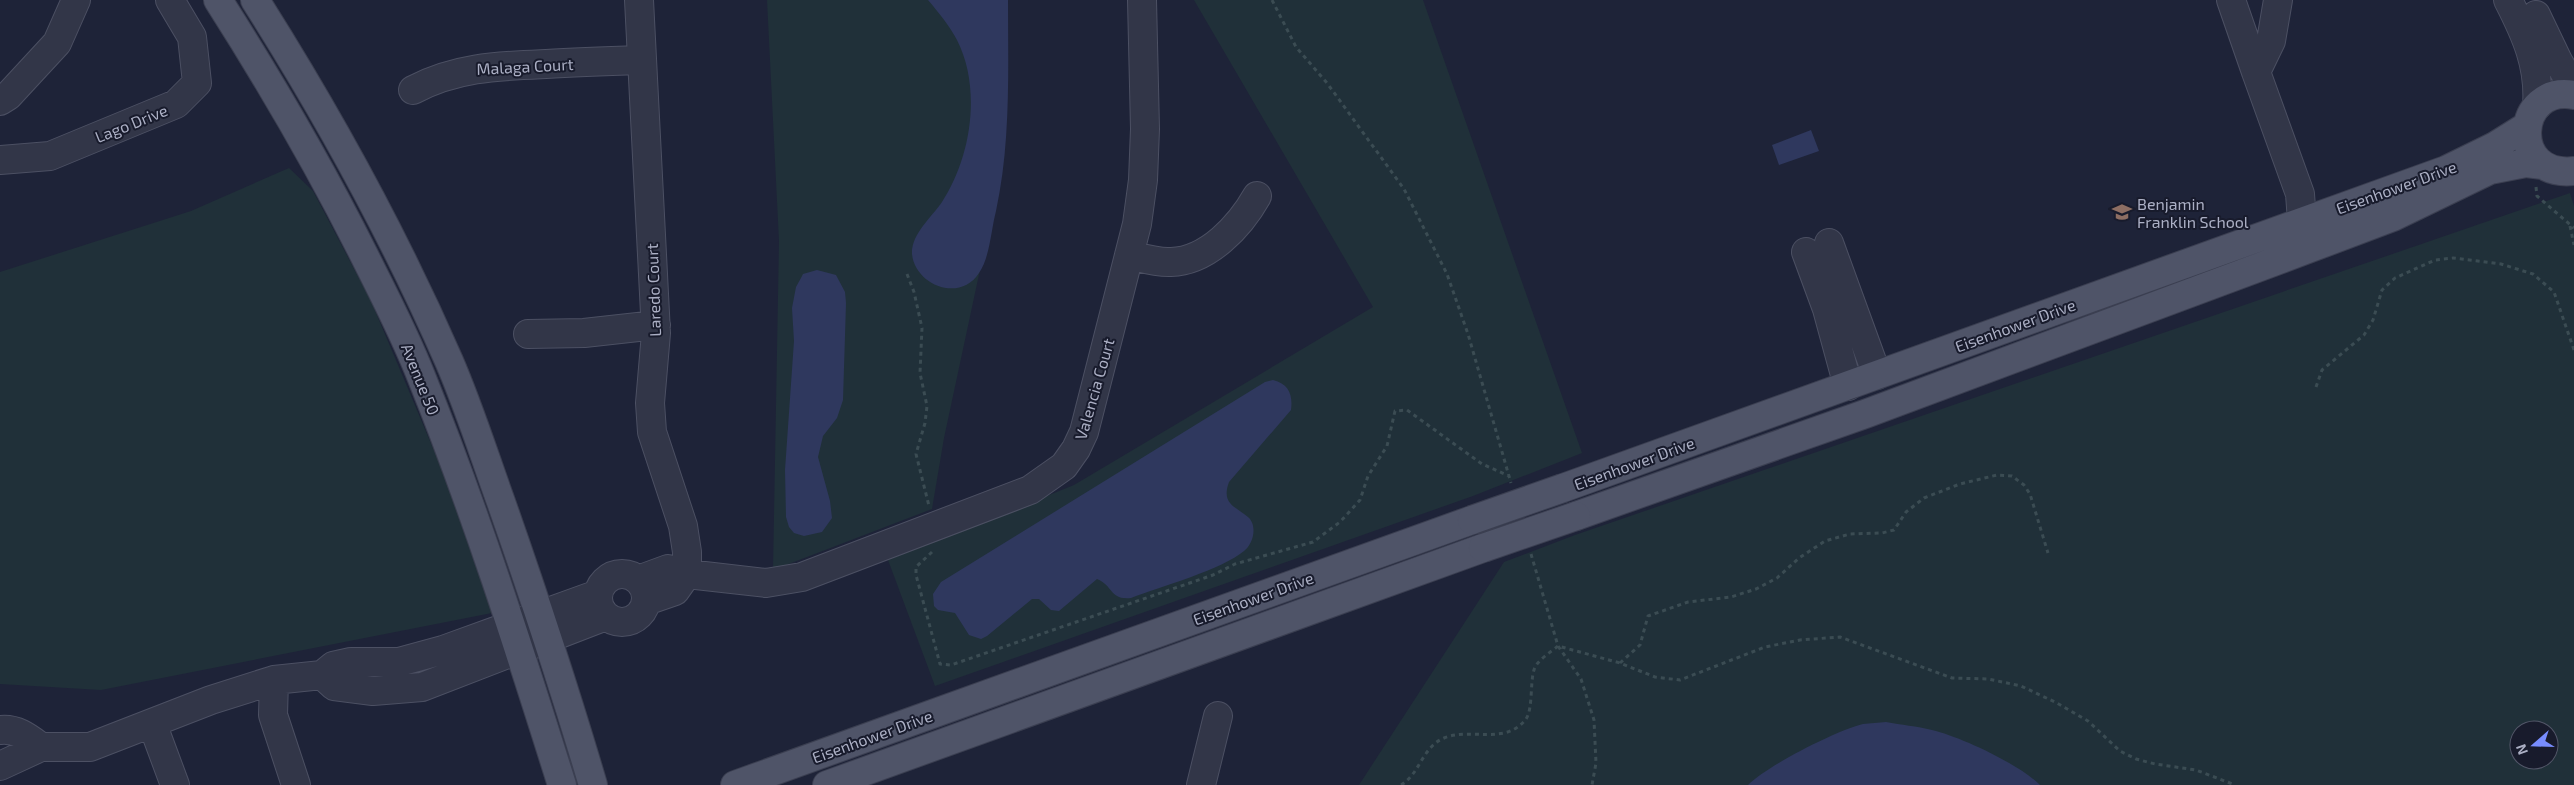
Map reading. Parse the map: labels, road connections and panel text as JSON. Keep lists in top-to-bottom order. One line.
{"streets":{"main road":["Eisenhower Drive","Avenue 50"],"street":["Malaga Court","Lago Drive","Laredo Court","Valencia Court"]},"crossings":[["Malaga Court","Laredo Court"],["Laredo Court","Valencia Court"]],"places":{"school or university":["Benjamin Franklin School"]},"north":"left"}
